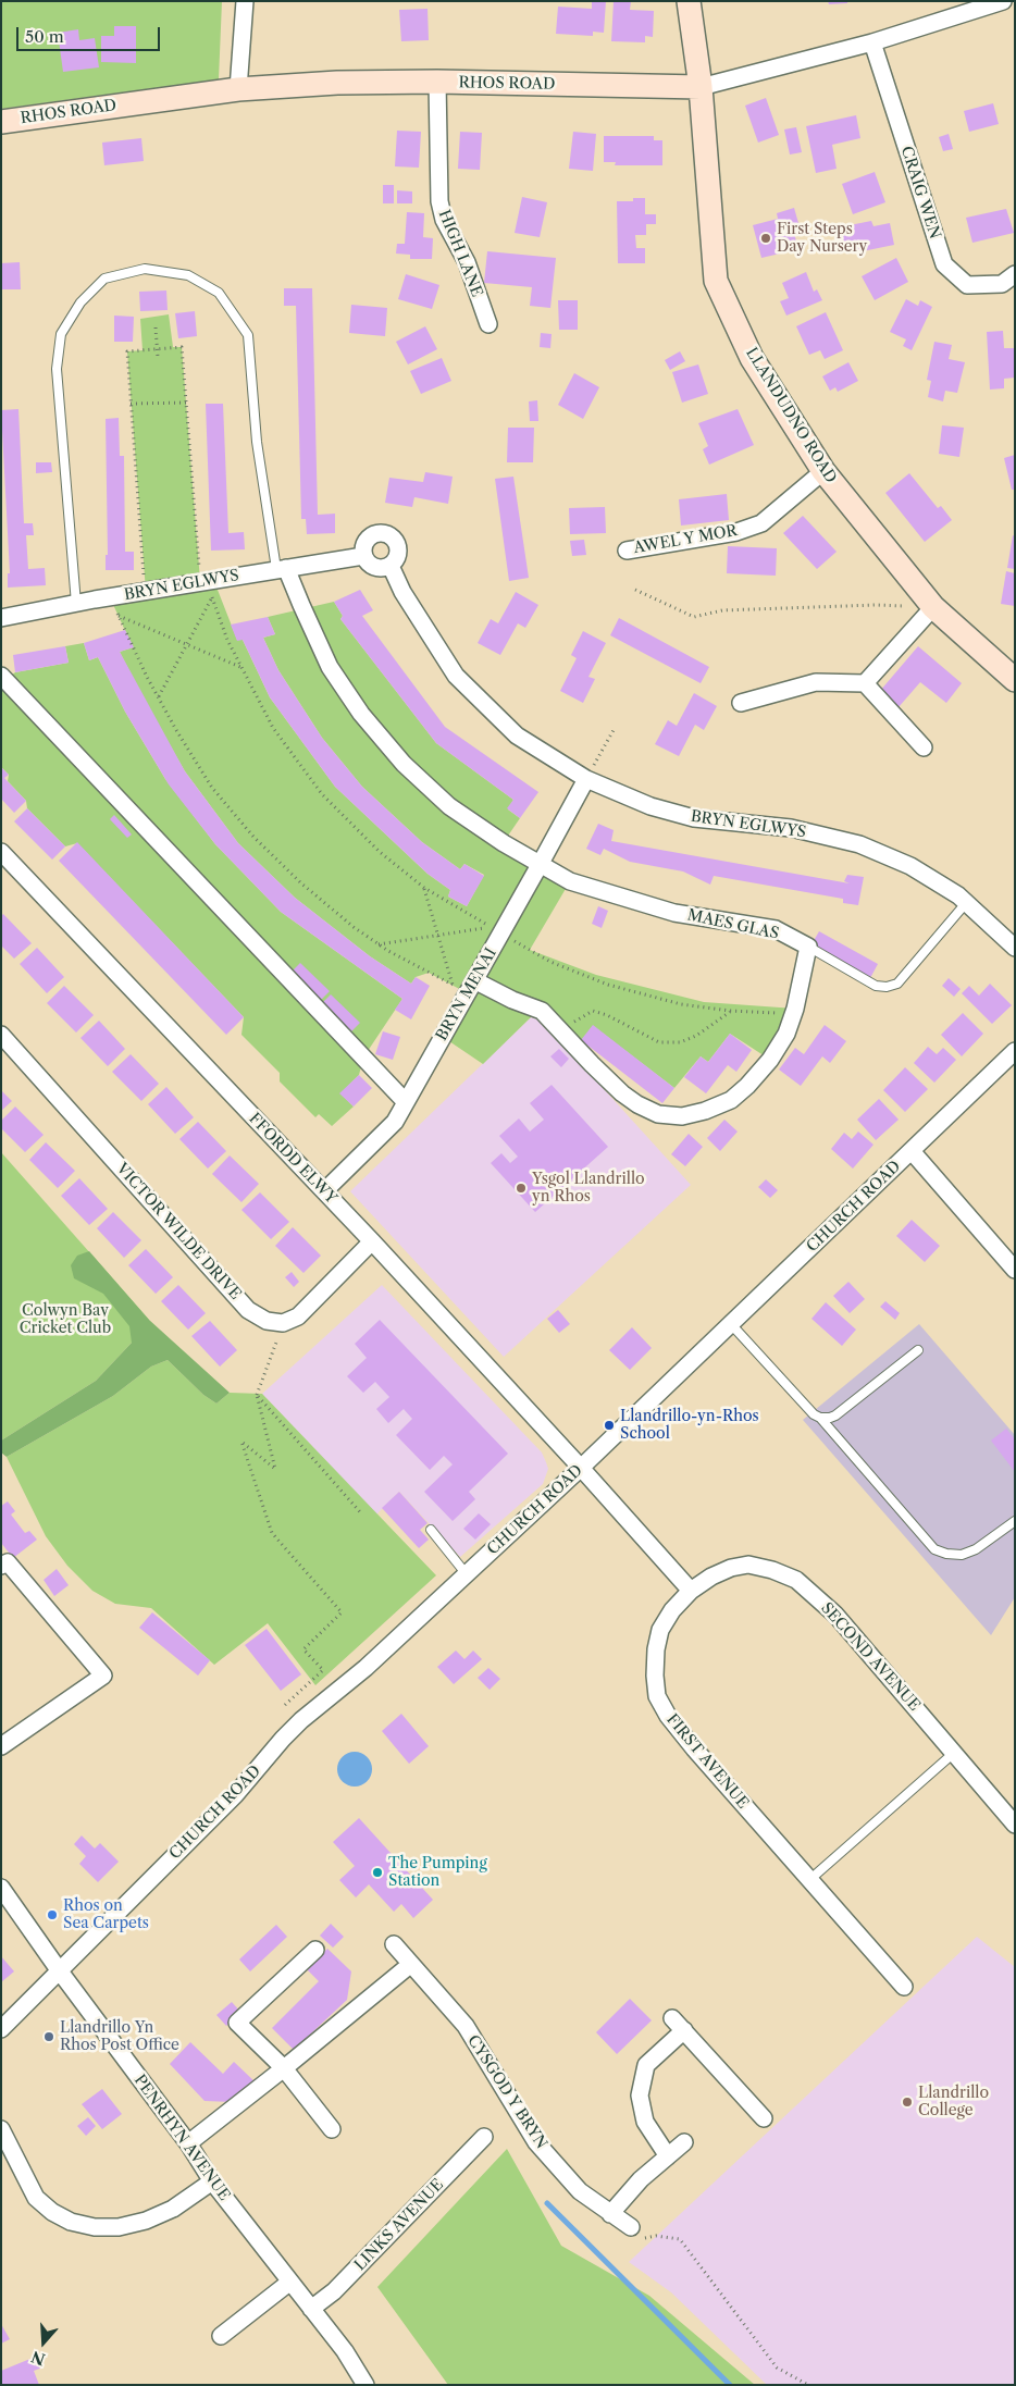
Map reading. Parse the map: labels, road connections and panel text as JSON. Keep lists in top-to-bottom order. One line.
{"streets":{"main road":["RHOS ROAD","LLANDUDNO ROAD"],"street":["CRAIG WEN","HIGH LANE","AWEL Y MOR","BRYN EGLWYS","MAES GLAS","BRYN MENAI","FFORDD ELWY","CHURCH ROAD","VICTOR WILDE DRIVE","SECOND AVENUE","FIRST AVENUE","CYSGOD Y BRYN","PENRHYN AVENUE","LINKS AVENUE"]},"crossings":[["RHOS ROAD","CRAIG WEN"],["RHOS ROAD","HIGH LANE"],["RHOS ROAD","LLANDUDNO ROAD"],["LLANDUDNO ROAD","AWEL Y MOR"],["BRYN EGLWYS","MAES GLAS"],["BRYN EGLWYS","BRYN MENAI"],["MAES GLAS","BRYN MENAI"],["BRYN MENAI","FFORDD ELWY"],["FFORDD ELWY","CHURCH ROAD"],["CHURCH ROAD","PENRHYN AVENUE"],["SECOND AVENUE","FIRST AVENUE"],["PENRHYN AVENUE","LINKS AVENUE"]],"parks":["Colwyn Bay Cricket Club"],"places":["First Steps Day Nursery","Ysgol Llandrillo yn Rhos","Llandrillo-yn-Rhos School","The Pumping Station","Rhos on Sea Carpets","Llandrillo Yn Rhos Post Office","Llandrillo College"],"scale_bar":"50 m","north":"bottom"}
